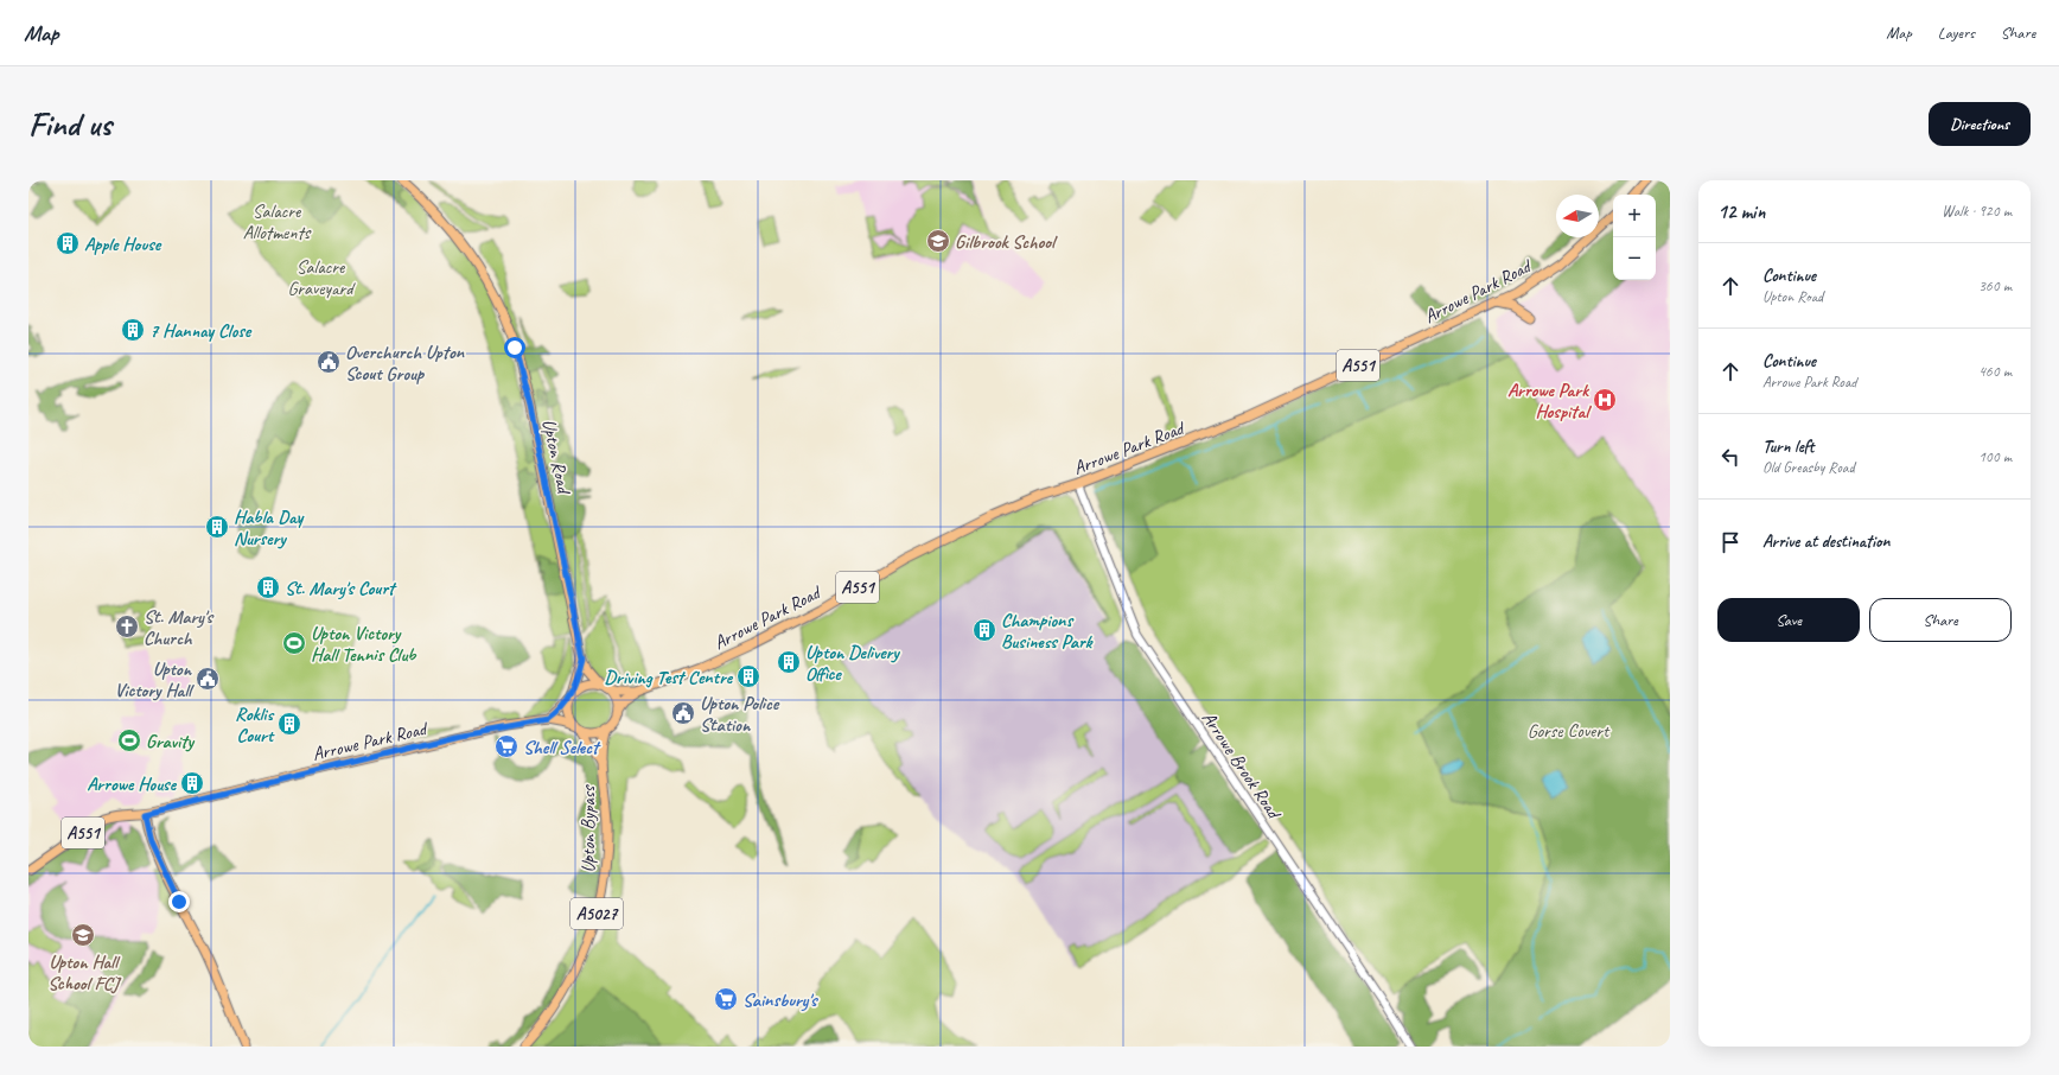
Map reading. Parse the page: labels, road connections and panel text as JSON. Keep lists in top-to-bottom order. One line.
{"streets":{"main road":["Arrowe Park Road","A551","Upton Road","Upton Bypass","A5027"],"street":["Arrowe Brook Road"]},"crossings":[["Arrowe Park Road","A551"],["Arrowe Park Road","Upton Road"],["Arrowe Park Road","Arrowe Brook Road"],["Arrowe Park Road","Upton Bypass"],["Upton Road","Upton Bypass"]],"parks":["Salacre Allotments","Salacre Graveyard","Gorse Covert"],"places":{"school or university":["Gilbrook School","Upton Hall School FCJ"],"building":["Apple House","7 Hannay Close","Habla Day Nursery","St. Mary's Court","Champions Business Park","Upton Delivery Office","Driving Test Centre","Roklis Court","Arrowe House"],"public building":["Overchurch Upton Scout Group","Upton Victory Hall","Upton Police Station"],"hospital":["Arrowe Park Hospital"],"church":["St. Mary's Church"],"sports":["Upton Victory Hall Tennis Club","Gravity"],"supermarket":["Shell Select","Sainsbury's"]},"north":"left","page":{"header":"Map","nav":["Map","Layers","Share"],"buttons":["Directions",["Save","Share"]],"title":"Find us","heading":["12 min","Walk · 920 m"],"map_buttons":["+","−"],"list":[["Continue","Upton Road","360 m"],["Continue","Arrowe Park Road","460 m"],["Turn left","Old Greasby Road","100 m"],"Arrive at destination"]}}
